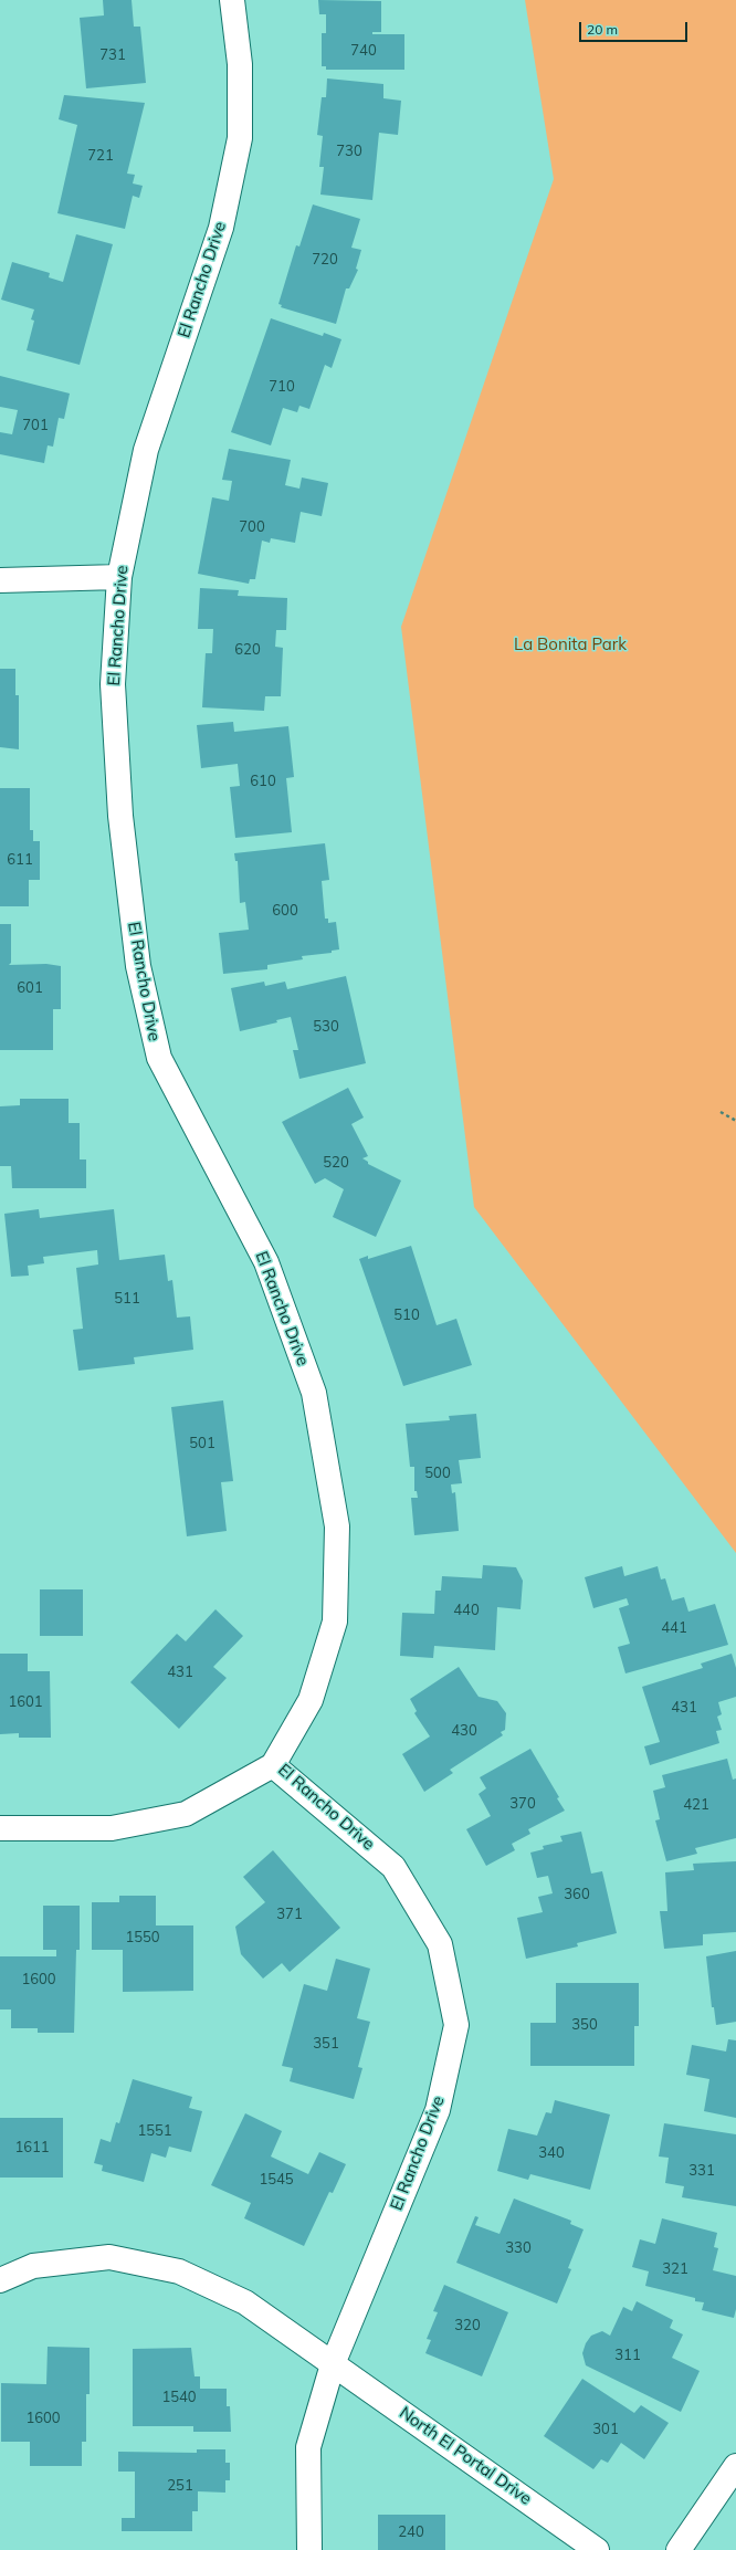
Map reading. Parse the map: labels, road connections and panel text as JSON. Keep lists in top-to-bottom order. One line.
{"streets":{"street":["El Rancho Drive","North El Portal Drive"]},"crossings":[["El Rancho Drive","North El Portal Drive"]],"parks":["La Bonita Park"],"house_numbers":["740","731","730","721","720","710","701","700","620","610","611","600","601","530","520","511","510","501","500","440","441","431","1601","431","430","370","421","360","371","1550","1600","350","351","1551","1611","340","331","1545","330","321","320","311","1540","1600","301","251","240"],"scale_bar":"20 m"}
